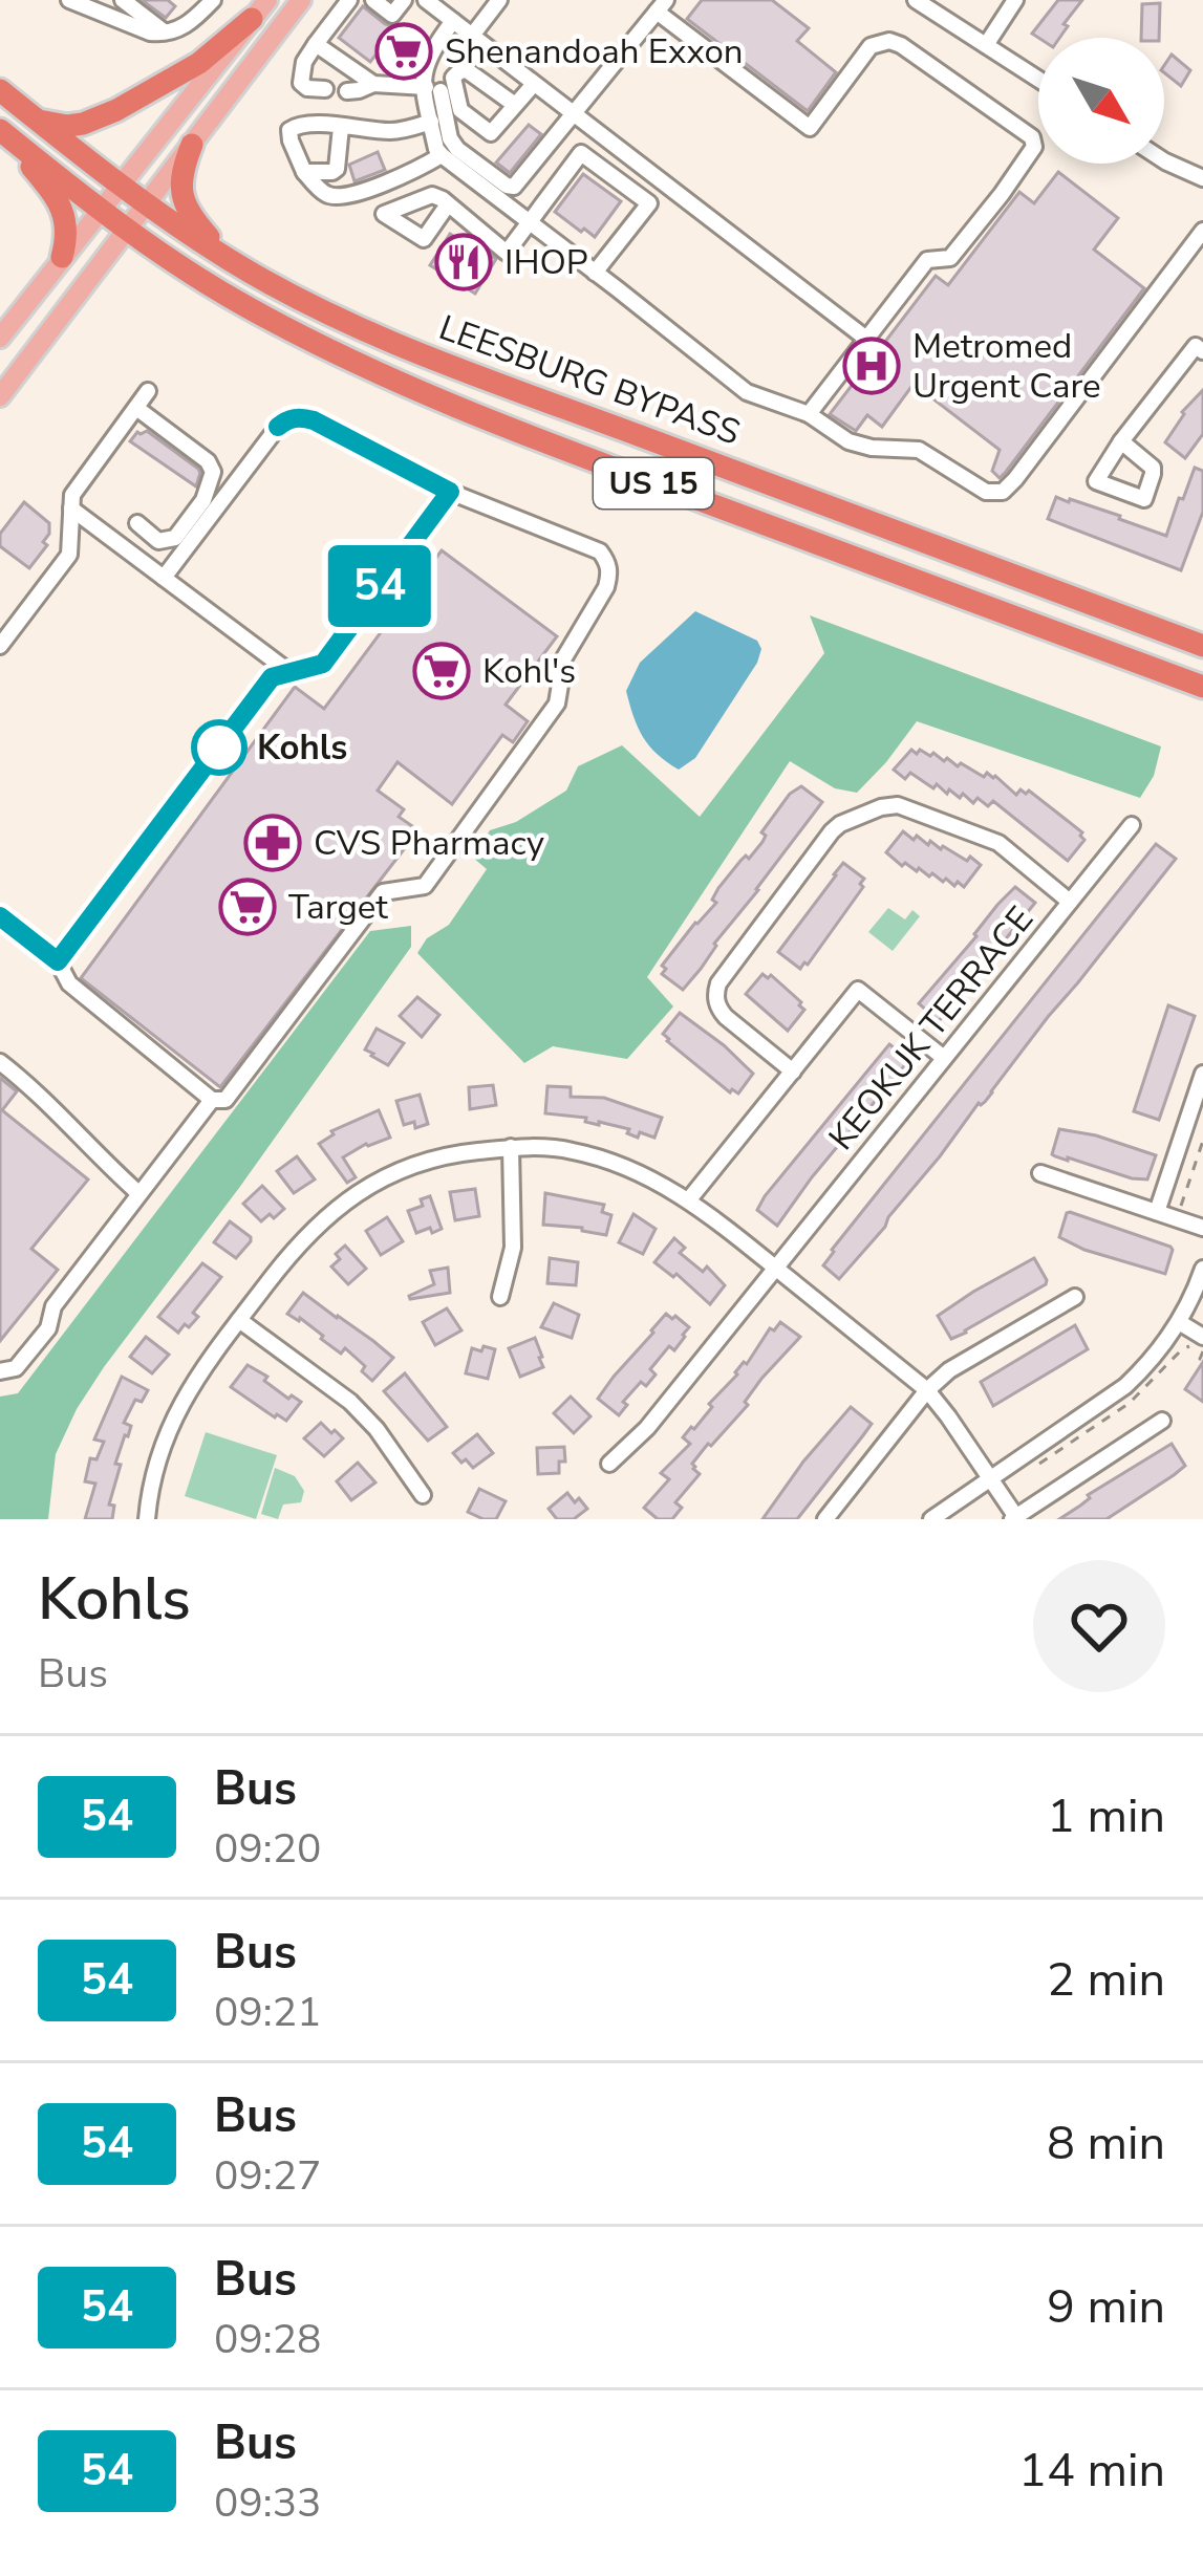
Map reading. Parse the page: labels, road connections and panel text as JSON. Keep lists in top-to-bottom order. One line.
{"streets":{"highway":["LEESBURG BYPASS","US 15"],"street":["KEOKUK TERRACE"]},"places":{"supermarket":["Shenandoah Exxon","Kohl's","Target"],"restaurant":["IHOP"],"hospital":["Metromed Urgent Care"],"other":["Kohls"],"pharmacy":["CVS Pharmacy"]},"lines":["bus line 54"],"north":"bottom right","page":{"on_map":"54","heading":["Kohls","Bus"],"list":[{"mark":"54","name":"Bus","note":"09:20","value":"1 min"},{"mark":"54","name":"Bus","note":"09:21","value":"2 min"},{"mark":"54","name":"Bus","note":"09:27","value":"8 min"},{"mark":"54","name":"Bus","note":"09:28","value":"9 min"},{"mark":"54","name":"Bus","note":"09:33","value":"14 min"}]}}
